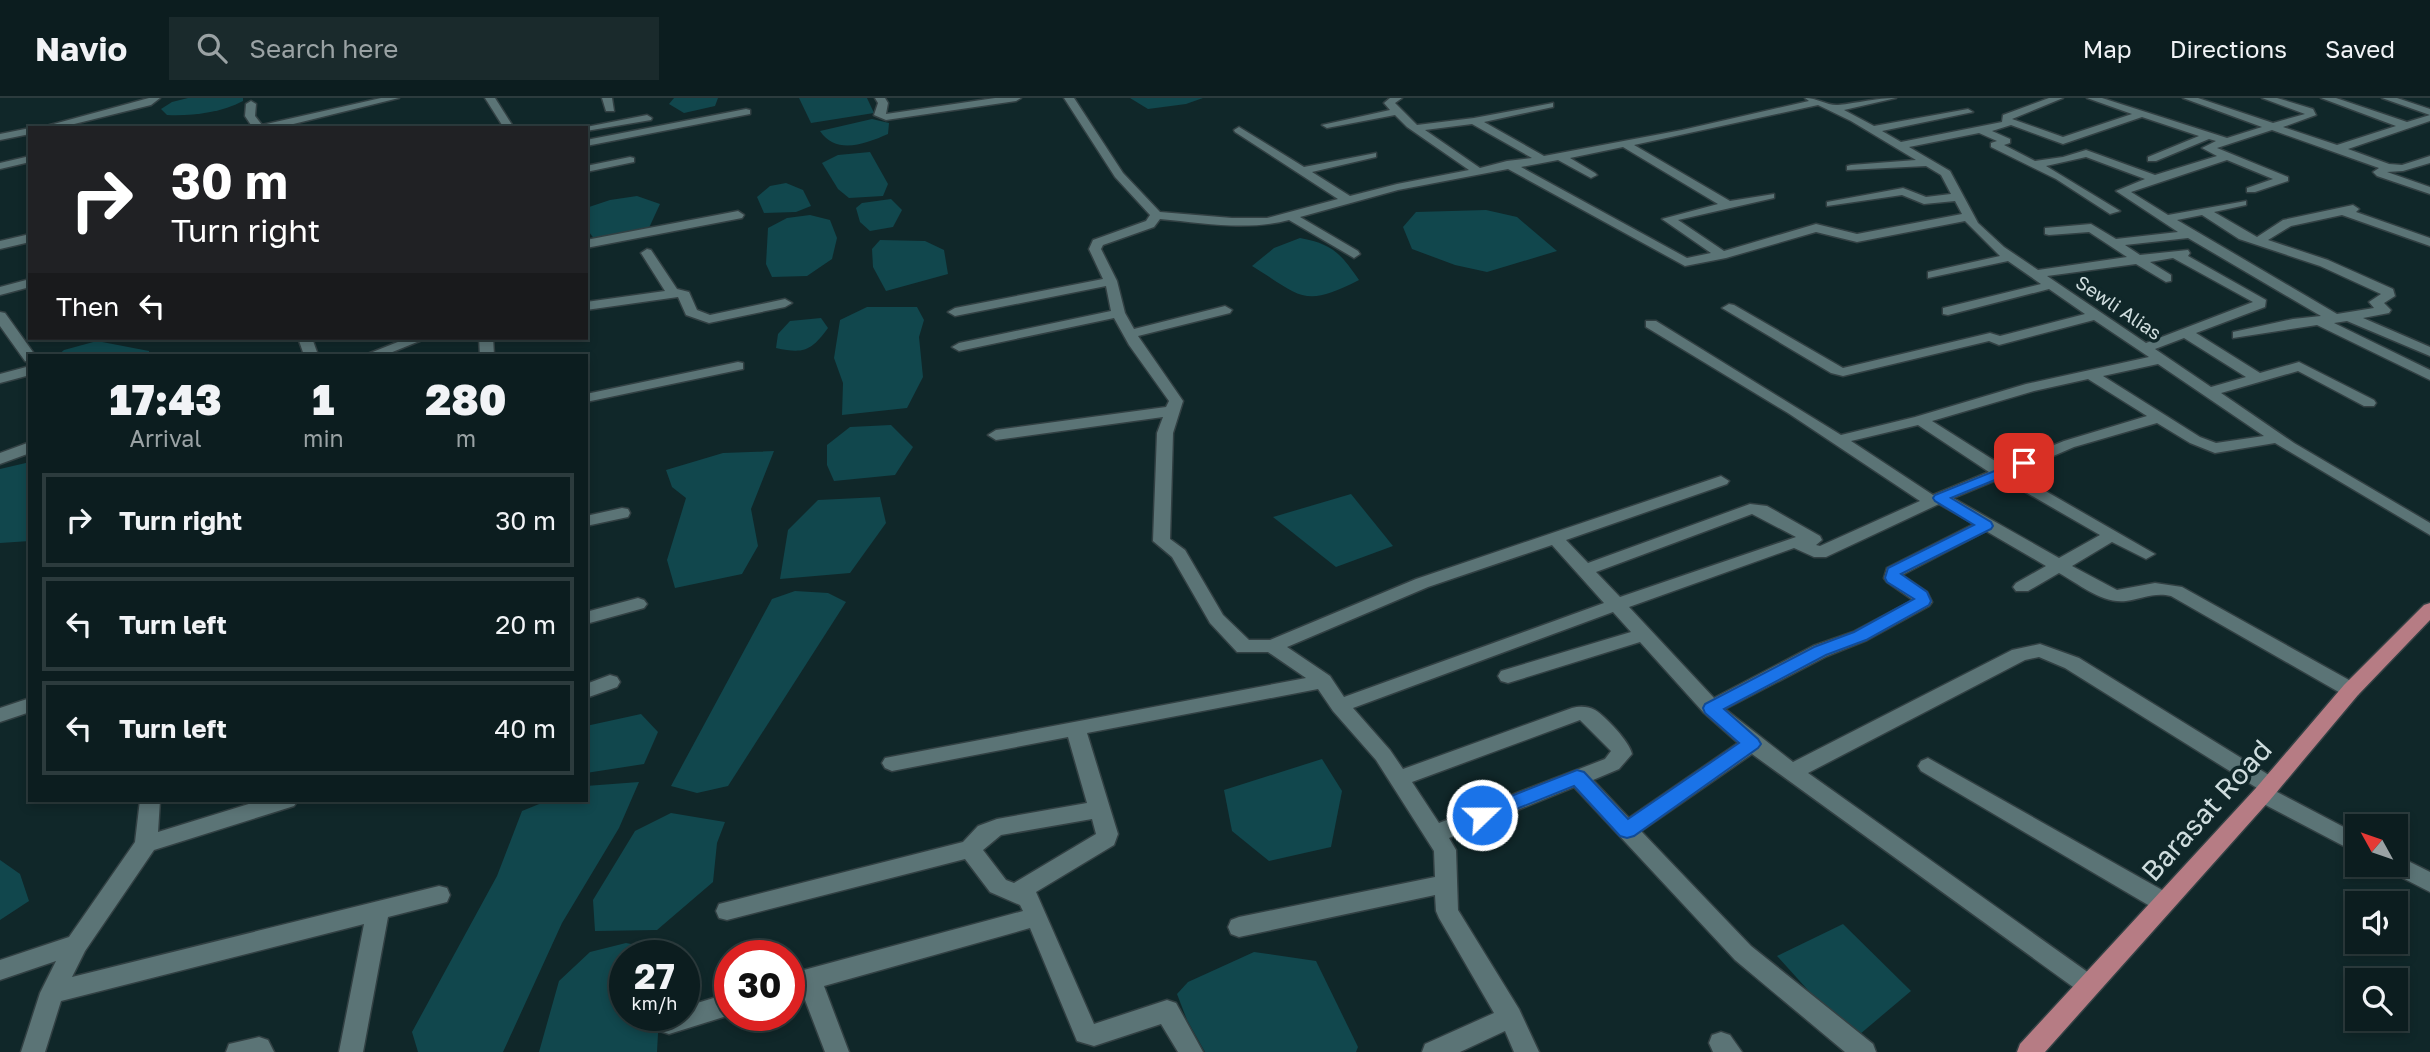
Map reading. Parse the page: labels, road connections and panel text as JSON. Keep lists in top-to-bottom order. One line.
{"streets":{"main road":["Barasat Road"],"street":["Sewli Alias"]},"north":"top left","page":{"header":"Navio","search":"Search here","nav":["Map","Directions","Saved"],"turn":["30 m","Turn right"],"then":"Then","eta":["17:43","Arrival","1","min","280","m"],"list":[{"name":"Turn right","value":"30 m"},{"name":"Turn left","value":"20 m"},{"name":"Turn left","value":"40 m"}],"speed":"27 km/h","limit":"30"}}
